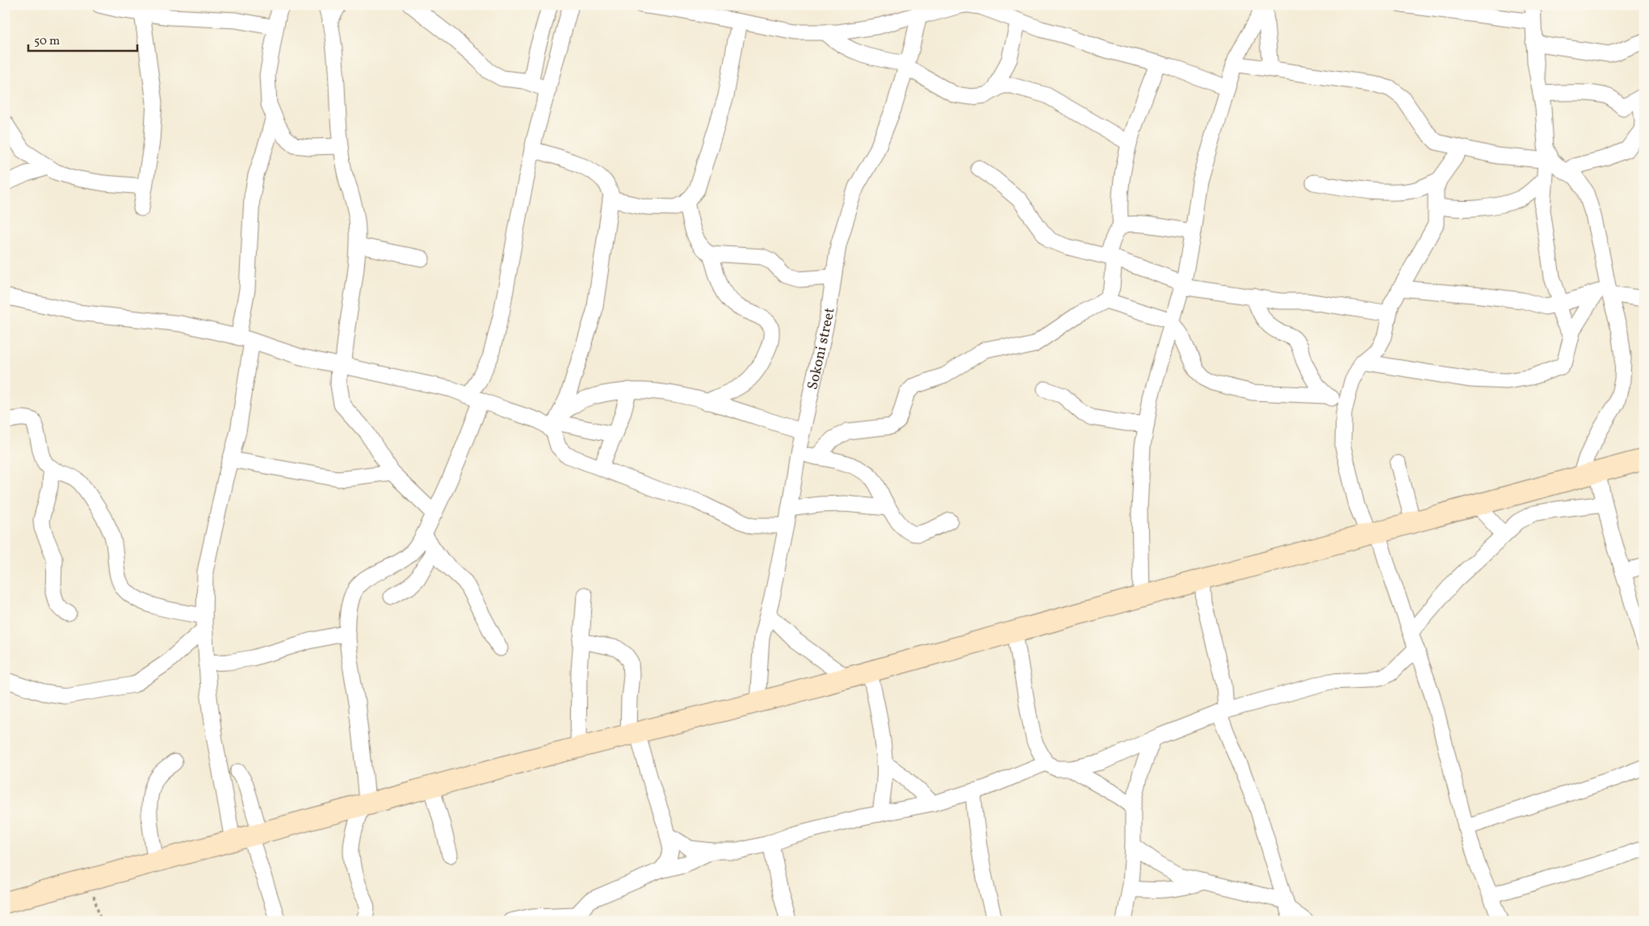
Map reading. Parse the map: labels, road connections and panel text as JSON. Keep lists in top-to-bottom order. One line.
{"streets":{"street":["Sokoni street"]},"scale_bar":"50 m"}
